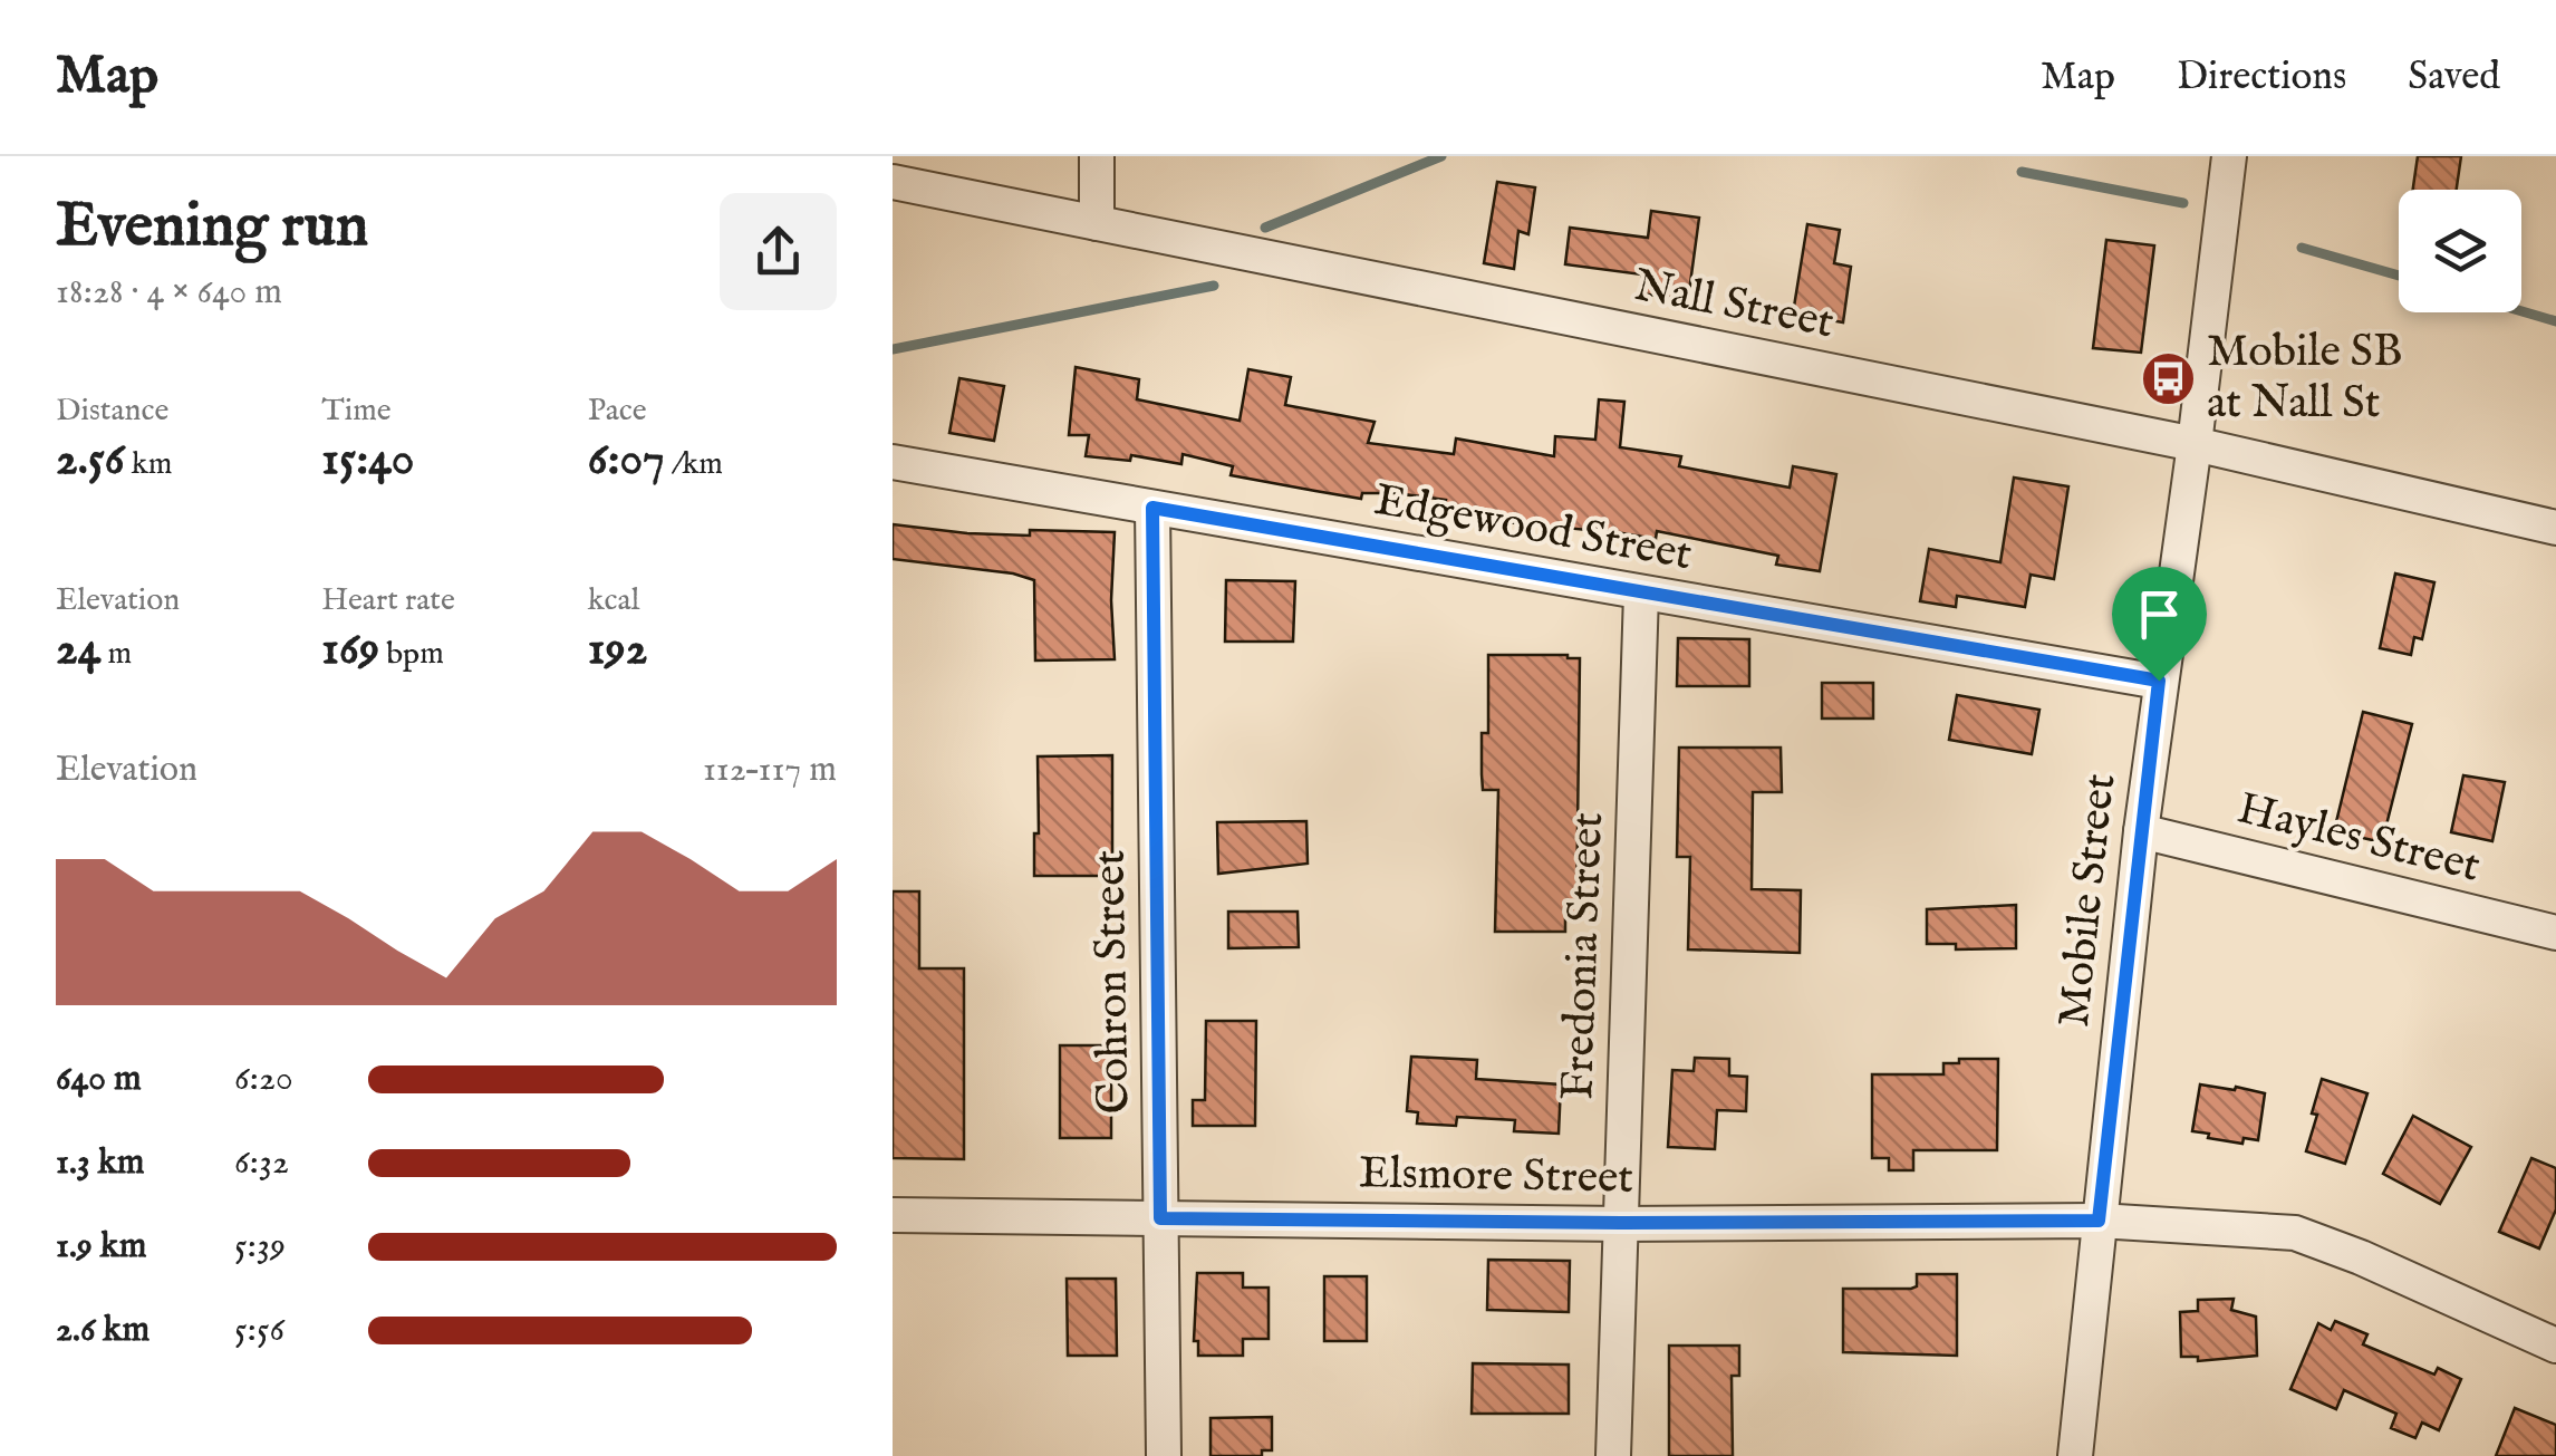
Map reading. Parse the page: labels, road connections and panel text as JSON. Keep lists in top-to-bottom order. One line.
{"streets":{"street":["Nall Street","Edgewood Street","Hayles Street","Mobile Street","Fredonia Street","Cohron Street","Elsmore Street"]},"crossings":[["Nall Street","Mobile Street"],["Edgewood Street","Mobile Street"],["Edgewood Street","Fredonia Street"],["Edgewood Street","Cohron Street"],["Hayles Street","Mobile Street"],["Mobile Street","Elsmore Street"],["Fredonia Street","Elsmore Street"],["Cohron Street","Elsmore Street"]],"places":{"bus stop":["Mobile SB at Nall St"]},"page":{"header":"Map","nav":["Map","Directions","Saved"],"heading":["Evening run","18:28 · 4 × 640 m"],"stats":[["Distance","2.56 km"],["Time","15:40"],["Pace","6:07 /km"],["Elevation","24 m"],["Heart rate","169 bpm"],["kcal","192"]],"chart":["Elevation","112–117 m"],"list":[{"name":"640 m","note":"6:20"},{"name":"1.3 km","note":"6:32"},{"name":"1.9 km","note":"5:39"},{"name":"2.6 km","note":"5:56"}]}}
